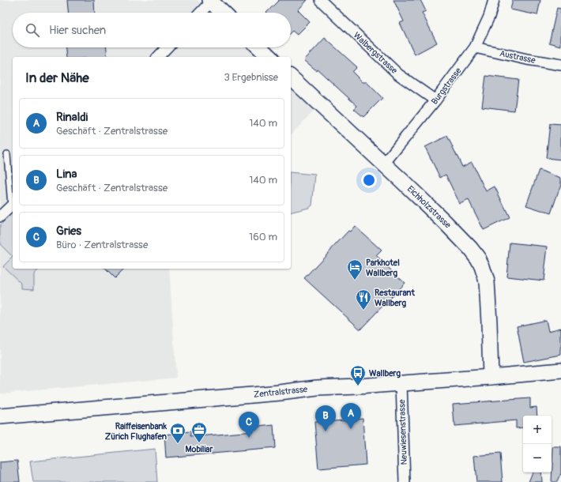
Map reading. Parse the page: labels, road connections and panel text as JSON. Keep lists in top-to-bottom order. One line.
{"streets":{"street":["Walbergstrasse","Austrasse","Burgstrasse","Eichholzstrasse","Zentralstrasse","Neuwiesenstrasse"]},"crossings":[["Walbergstrasse","Burgstrasse"],["Austrasse","Burgstrasse"],["Burgstrasse","Eichholzstrasse"],["Eichholzstrasse","Zentralstrasse"],["Zentralstrasse","Neuwiesenstrasse"]],"places":{"hotel":["Parkhotel Wallberg"],"restaurant":["Restaurant Wallberg"],"bus stop":["Wallberg"],"office":["Mobiliar"],"bank":["Raiffeisenbank Zürich Flughafen"]},"page":{"search":"Hier suchen","heading":["In der Nähe","3 Ergebnisse"],"list":[{"mark":"A","name":"Rinaldi","note":"Geschäft · Zentralstrasse","value":"140 m"},{"mark":"B","name":"Lina","note":"Geschäft · Zentralstrasse","value":"140 m"},{"mark":"C","name":"Gries","note":"Büro · Zentralstrasse","value":"160 m"}],"pins":["A","B","C"],"map_buttons":["+","−"]}}
